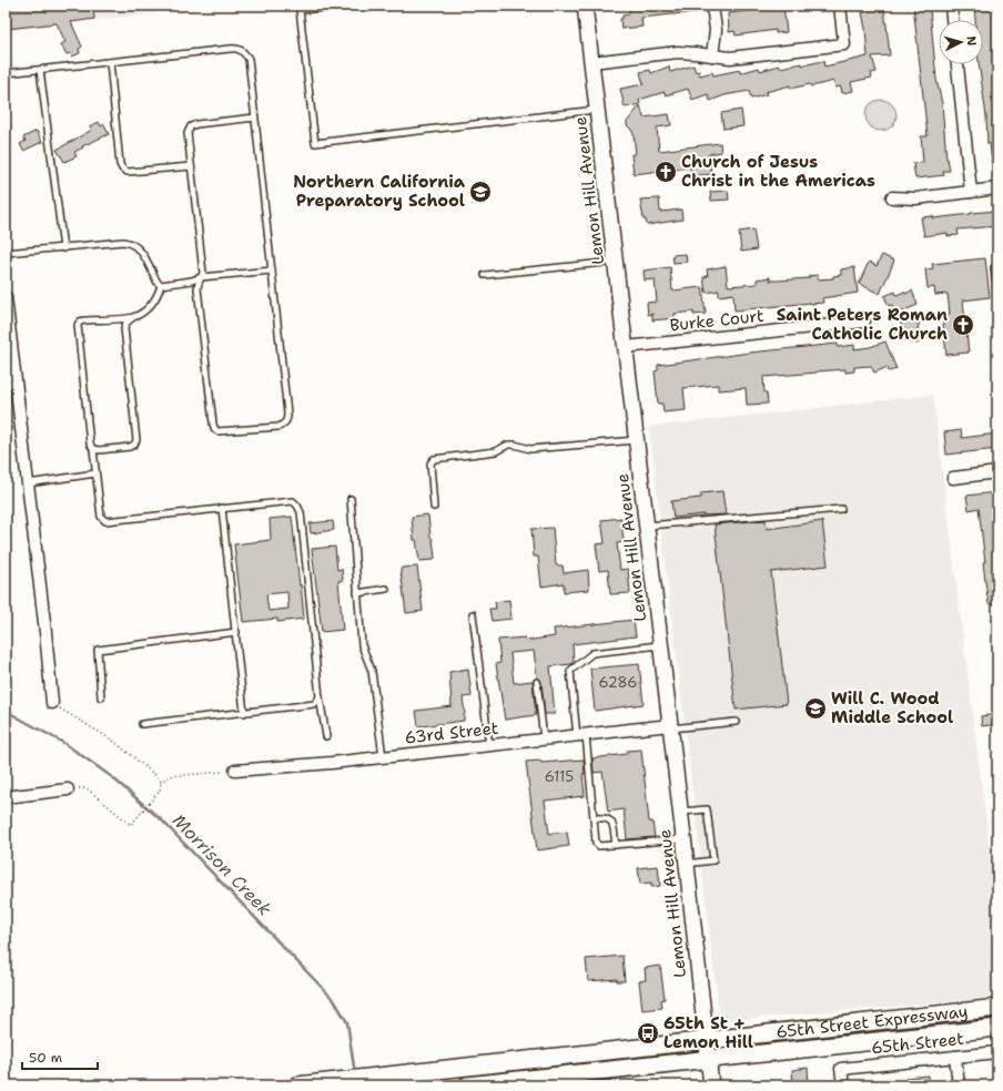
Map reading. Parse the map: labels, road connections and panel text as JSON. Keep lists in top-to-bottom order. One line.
{"streets":{"main road":["65th Street Expressway"],"street":["Lemon Hill Avenue","Burke Court","63rd Street","65th Street"]},"crossings":[["Lemon Hill Avenue","Burke Court"],["Lemon Hill Avenue","63rd Street"],["Lemon Hill Avenue","65th Street Expressway"]],"water":["Morrison Creek"],"places":{"church":["Church of Jesus Christ in the Americas","Saint Peters Roman Catholic Church"],"school or university":["Northern California Preparatory School","Will C. Wood Middle School"],"bus stop":["65th St + Lemon Hill"]},"house_numbers":["6286","6115"],"scale_bar":"50 m","north":"right"}
